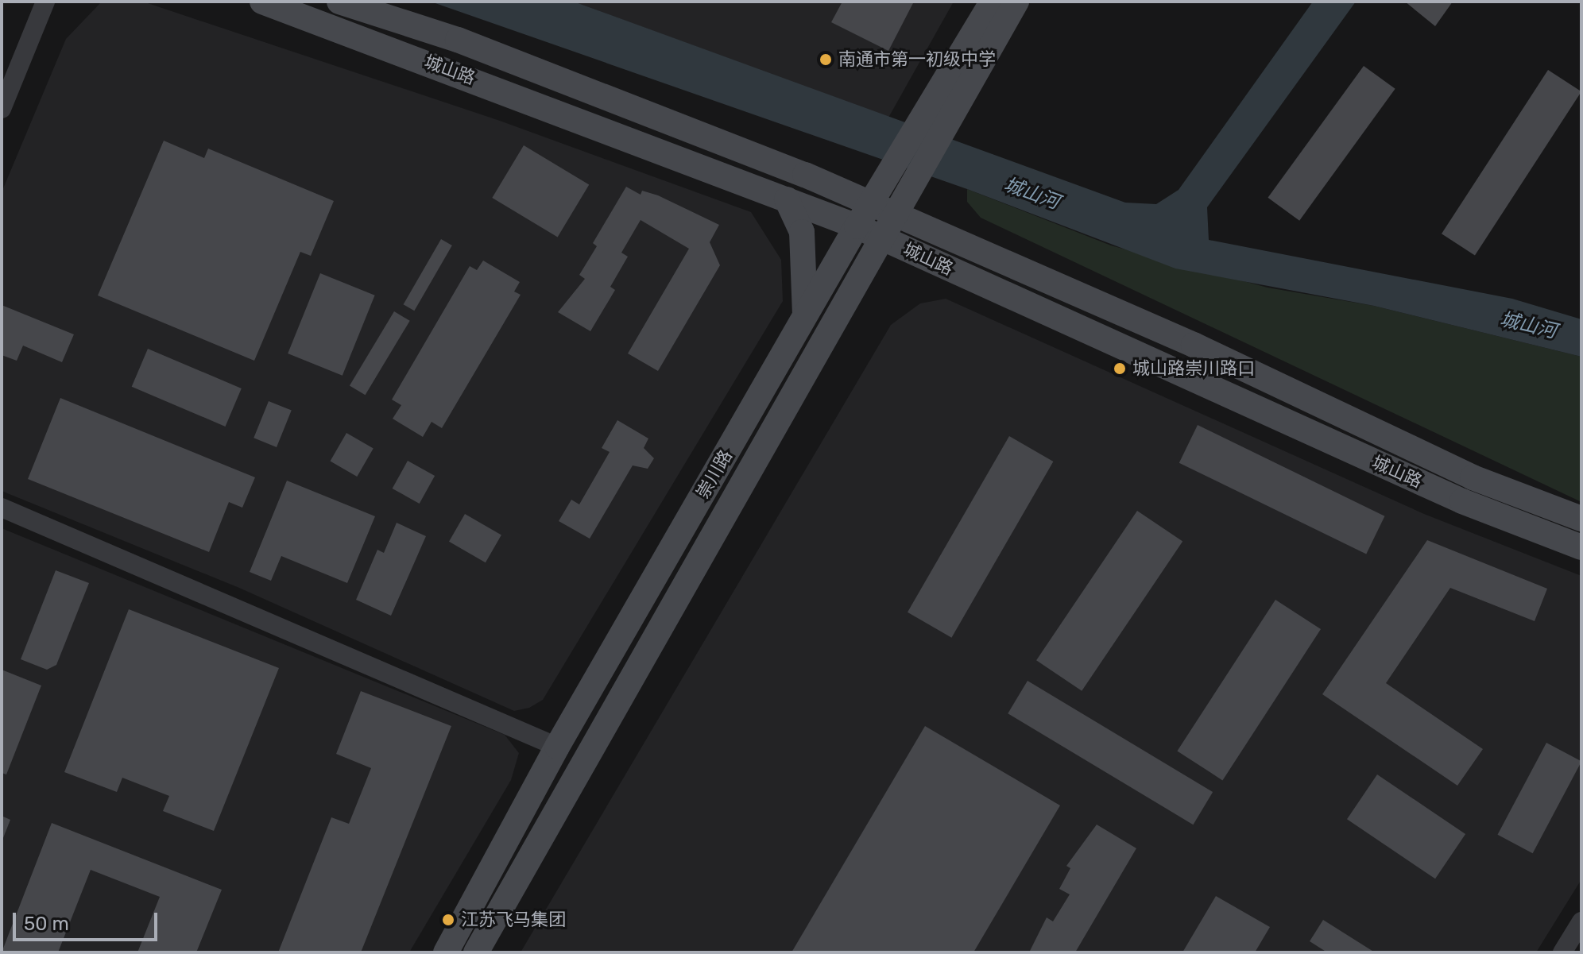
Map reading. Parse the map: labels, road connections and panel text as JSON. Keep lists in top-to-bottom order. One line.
{"streets":{"main road":["城山路","崇川路"]},"crossings":[["城山路","崇川路"]],"water":["城山河"],"places":["南通市第一初级中学","城山路崇川路口","江苏飞马集团"],"scale_bar":"50 m"}
